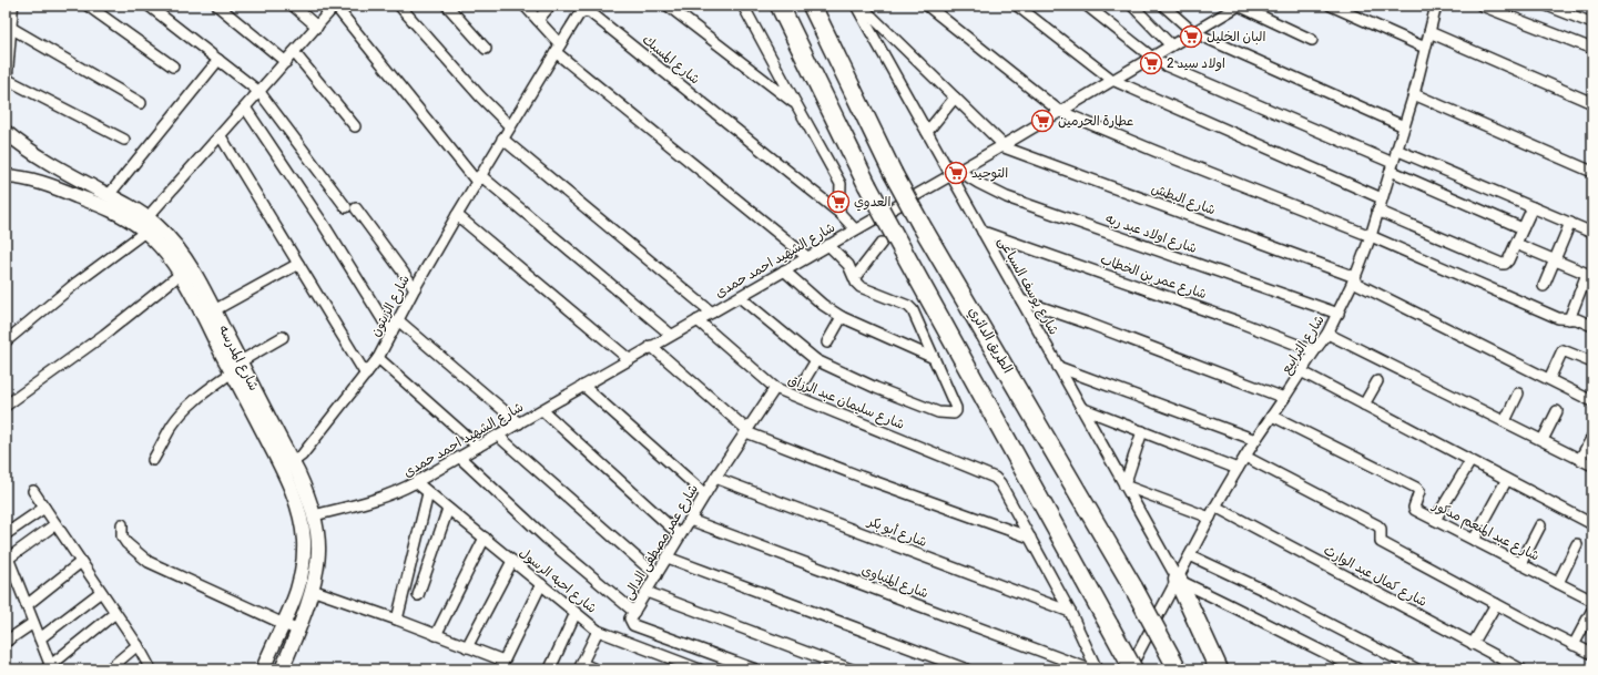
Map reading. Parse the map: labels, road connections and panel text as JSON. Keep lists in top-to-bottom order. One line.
{"streets":{"highway":["الطريق الدائري"],"street":["شارع المسبك","شارع البطش","شارع اولاد عبد ربه","شارع الشهيد احمد حمدى","شارع عمر بن الخطاب","شارع يوسف السباعى","شارع الزيتون","شارع الترابيع","شارع المدرسه","شارع سليمان عبد الرزاق","شارع عبد المنعم مدكور","شارع أبو بكر","شارع عمر مصطفى الدالى","شارع كمال عبد الوارث","شارع احبه الرسول","شارع المنياوى"]},"crossings":[["شارع المسبك","شارع الشهيد احمد حمدى"],["شارع المسبك","شارع الزيتون"],["شارع البطش","شارع الشهيد احمد حمدى"],["شارع البطش","شارع الترابيع"],["شارع اولاد عبد ربه","شارع الشهيد احمد حمدى"],["شارع اولاد عبد ربه","شارع يوسف السباعى"],["شارع اولاد عبد ربه","شارع الترابيع"],["شارع الشهيد احمد حمدى","شارع يوسف السباعى"],["شارع الشهيد احمد حمدى","شارع المدرسه"],["شارع الشهيد احمد حمدى","شارع سليمان عبد الرزاق"],["شارع الشهيد احمد حمدى","شارع احبه الرسول"],["شارع عمر بن الخطاب","شارع يوسف السباعى"],["شارع عمر بن الخطاب","شارع الترابيع"],["شارع يوسف السباعى","شارع الترابيع"],["شارع الزيتون","شارع المدرسه"],["شارع الترابيع","شارع عبد المنعم مدكور"],["شارع الترابيع","شارع كمال عبد الوارث"],["شارع سليمان عبد الرزاق","شارع عمر مصطفى الدالى"],["شارع أبو بكر","شارع عمر مصطفى الدالى"],["شارع عمر مصطفى الدالى","شارع المنياوى"]],"places":{"supermarket":["البان الخليل","اولاد سيد 2","عطارة الحرمين","التوحيد","العدوي"]}}
